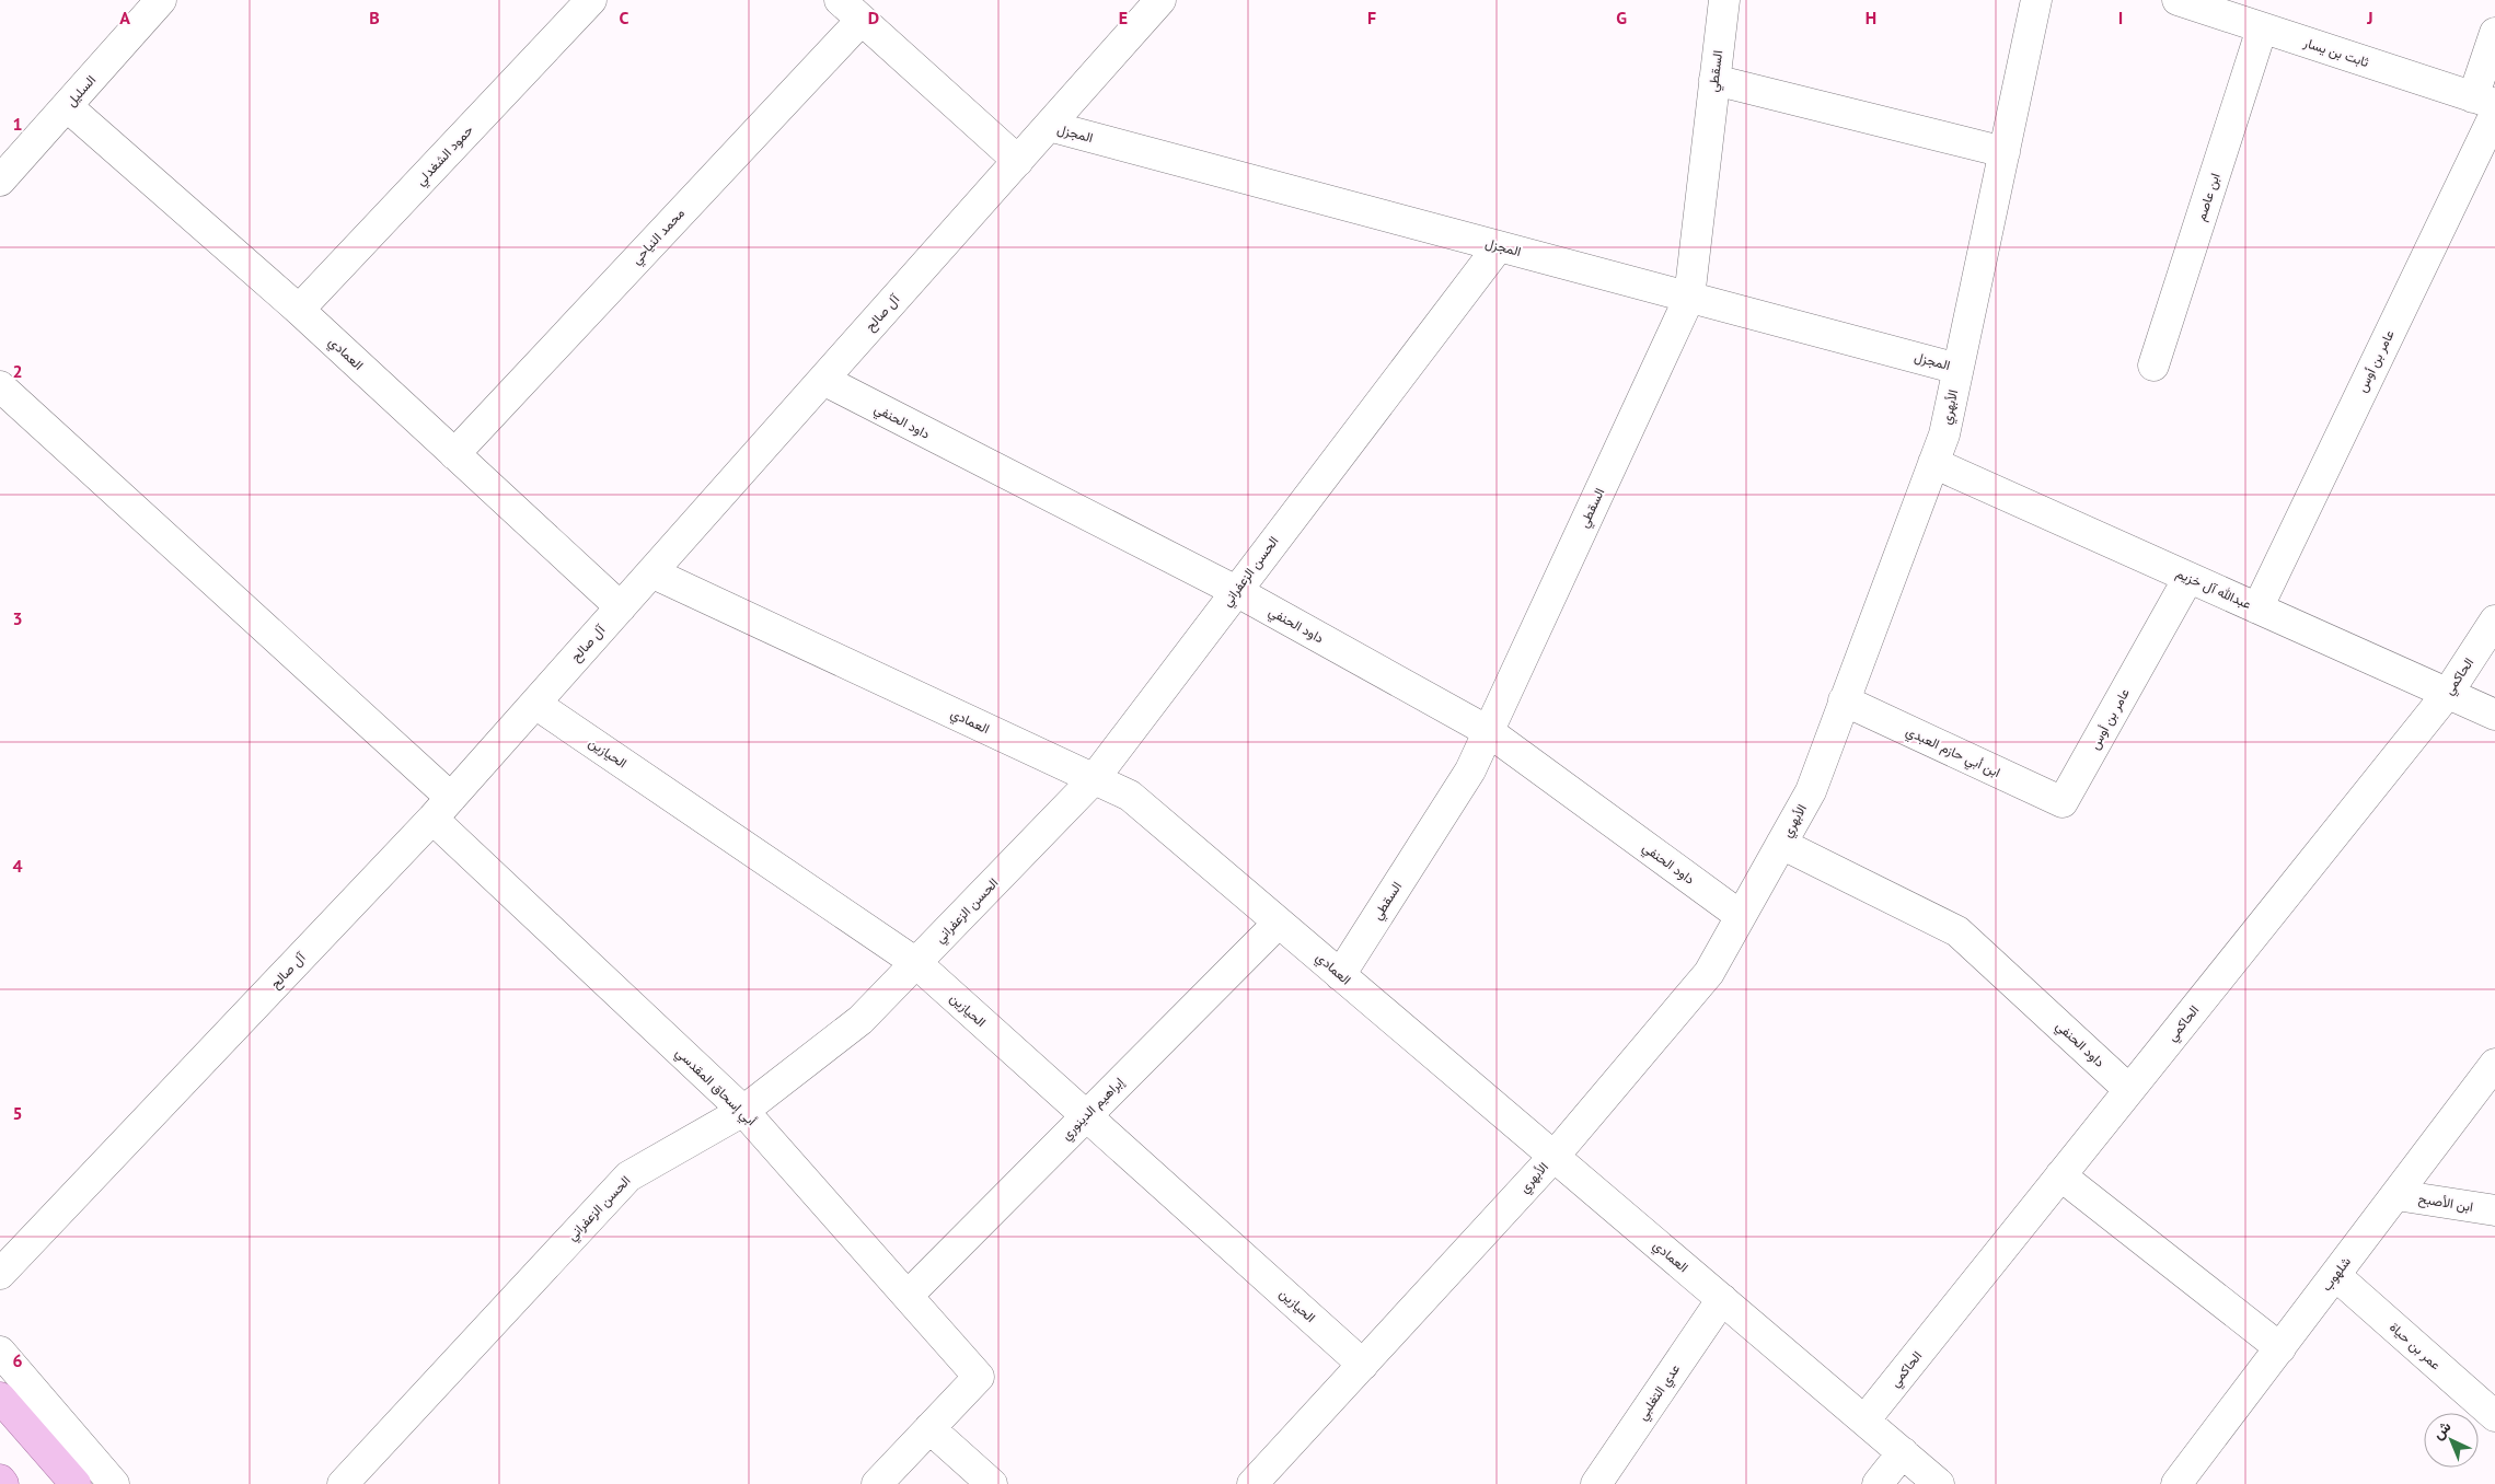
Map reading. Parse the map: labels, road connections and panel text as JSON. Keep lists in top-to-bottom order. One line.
{"streets":{"street":["ثابت بن يسار","السقطي","السليل","المجزل","حمود الشغدلي","ابن عاصم","محمد النياحي","آل صالح","العمادي","عامر بن أوس","الأبهري","داود الحنفي","الحسن الزعفراني","عبدالله آل خزيم","الحاكمي","ابن أبي حازم العبدي","الحيازين","أبي إسحاق المقدسي","إبراهيم الدينوري","ابن الأصبح","شلهوب","عمر بن حياة","عدي التغلبي"]},"crossings":[["ثابت بن يسار","ابن عاصم"],["ثابت بن يسار","عامر بن أوس"],["السقطي","المجزل"],["السقطي","العمادي"],["السقطي","داود الحنفي"],["السليل","العمادي"],["المجزل","آل صالح"],["المجزل","الأبهري"],["المجزل","الحسن الزعفراني"],["حمود الشغدلي","العمادي"],["محمد النياحي","العمادي"],["آل صالح","العمادي"],["آل صالح","داود الحنفي"],["آل صالح","الحيازين"],["آل صالح","أبي إسحاق المقدسي"],["العمادي","الأبهري"],["العمادي","الحسن الزعفراني"],["العمادي","الحاكمي"],["العمادي","إبراهيم الدينوري"],["العمادي","عدي التغلبي"],["عامر بن أوس","عبدالله آل خزيم"],["عامر بن أوس","ابن أبي حازم العبدي"],["الأبهري","داود الحنفي"],["الأبهري","عبدالله آل خزيم"],["الأبهري","ابن أبي حازم العبدي"],["الأبهري","الحيازين"],["داود الحنفي","الحسن الزعفراني"],["داود الحنفي","الحاكمي"],["الحسن الزعفراني","الحيازين"],["الحسن الزعفراني","أبي إسحاق المقدسي"],["عبدالله آل خزيم","الحاكمي"],["الحيازين","إبراهيم الدينوري"],["أبي إسحاق المقدسي","إبراهيم الدينوري"],["ابن الأصبح","شلهوب"],["شلهوب","عمر بن حياة"]],"north":"top left","grid":{"columns":["A","B","C","D","E","F","G","H","I","J"],"rows":["1","2","3","4","5","6"]}}
